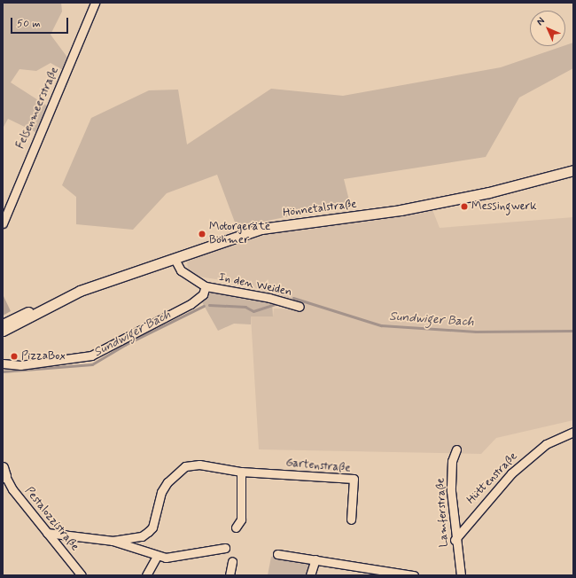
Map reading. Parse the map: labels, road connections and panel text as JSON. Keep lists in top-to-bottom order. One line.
{"streets":{"main road":["Hönnetalstraße"],"street":["Felsenmeerstraße","In den Weiden","Gartenstraße","Hüttenstraße","Lamferstraße","Pestalozzistraße"]},"crossings":[["Hönnetalstraße","In den Weiden"],["Gartenstraße","Pestalozzistraße"],["Hüttenstraße","Lamferstraße"]],"water":["Sundwiger Bach"],"places":["Messingwerk","Motorgeräte Böhmer","PizzaBox"],"scale_bar":"50 m","north":"top left"}
